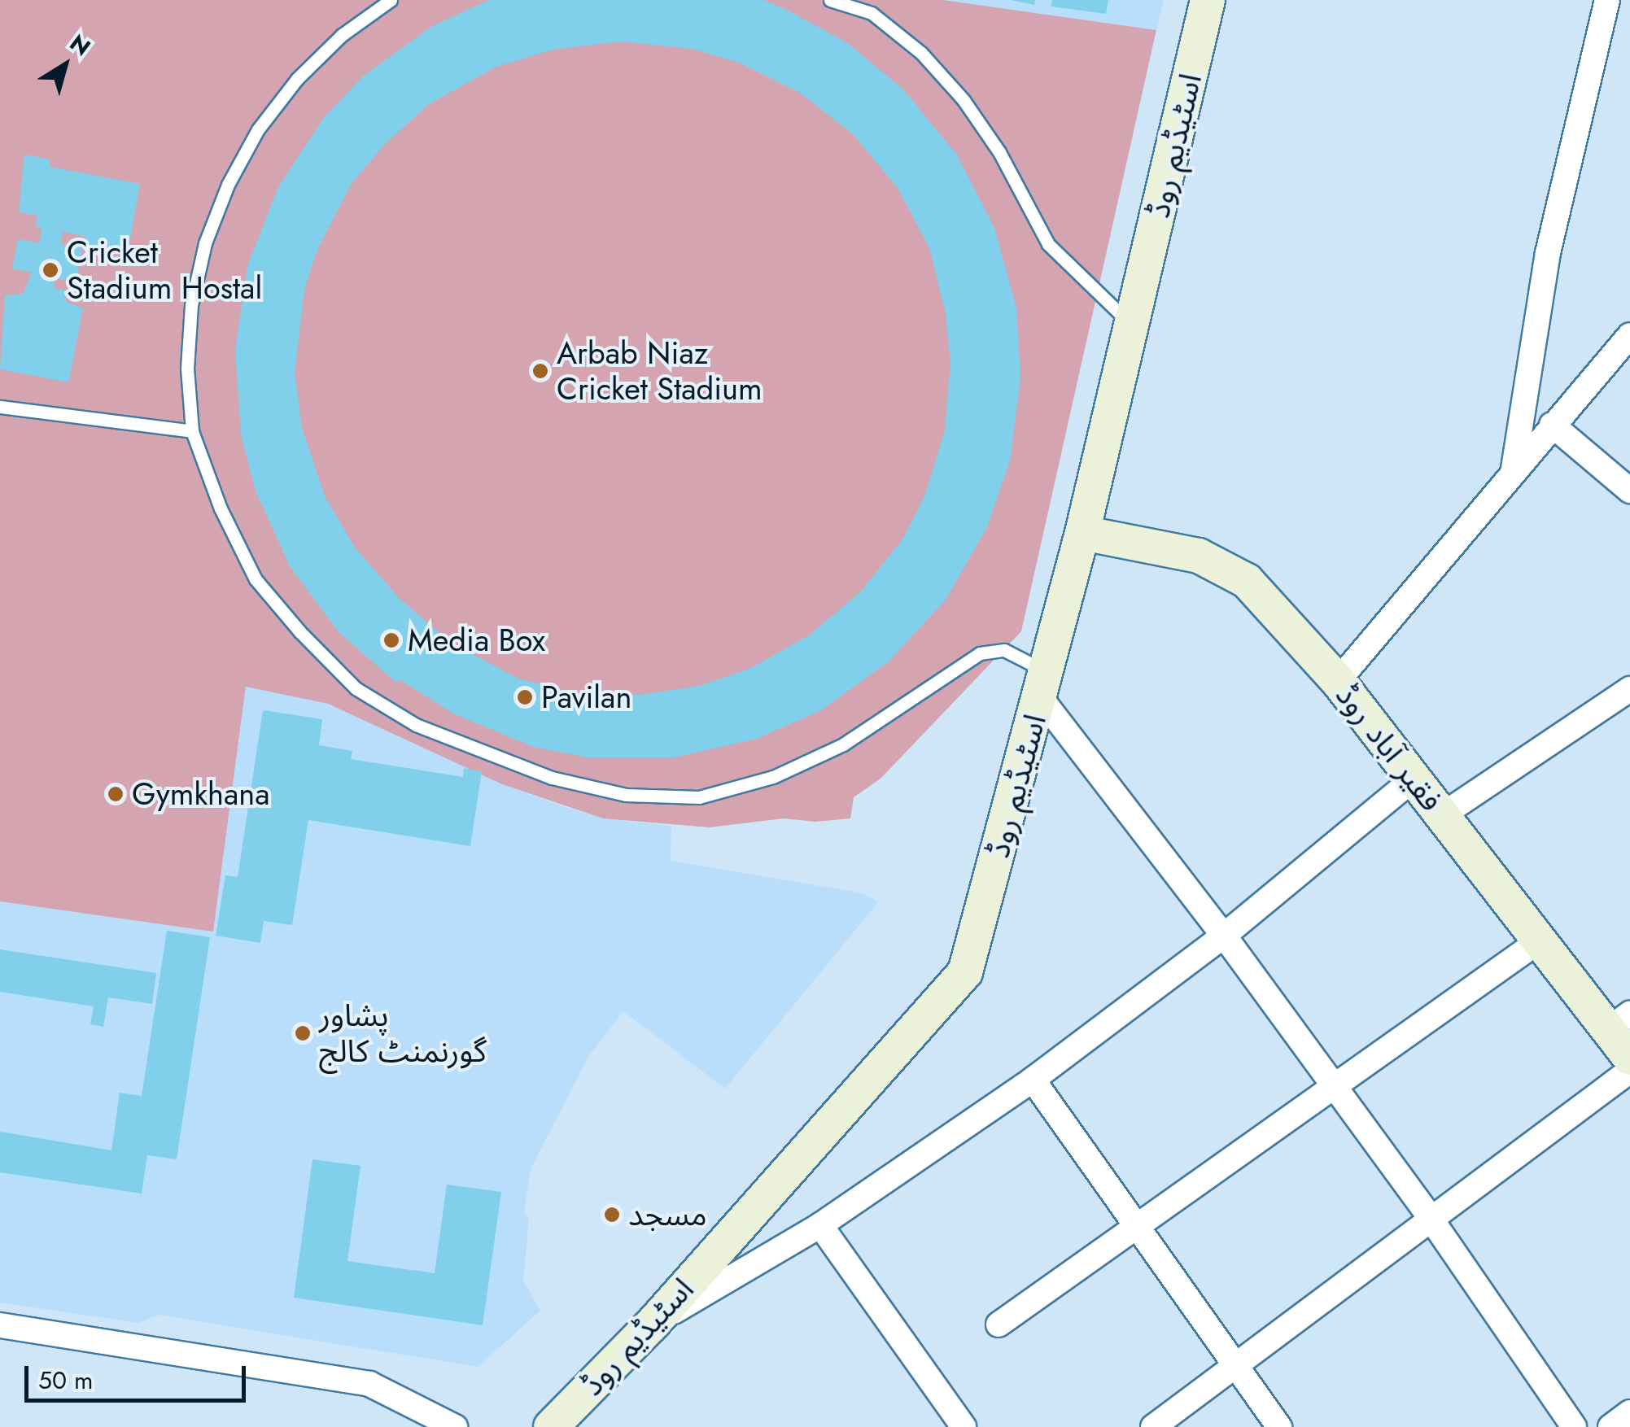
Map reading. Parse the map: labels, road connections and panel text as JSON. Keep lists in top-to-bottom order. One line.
{"streets":{"main road":["اسٹیڈیم روڈ","فقیر آباد روڈ"]},"crossings":[["اسٹیڈیم روڈ","فقیر آباد روڈ"]],"places":["Cricket Stadium Hostal","Arbab Niaz Cricket Stadium","Media Box","Pavilan","Gymkhana","پشاور گورنمنٹ کالج","مسجد"],"scale_bar":"50 m","north":"top right"}
